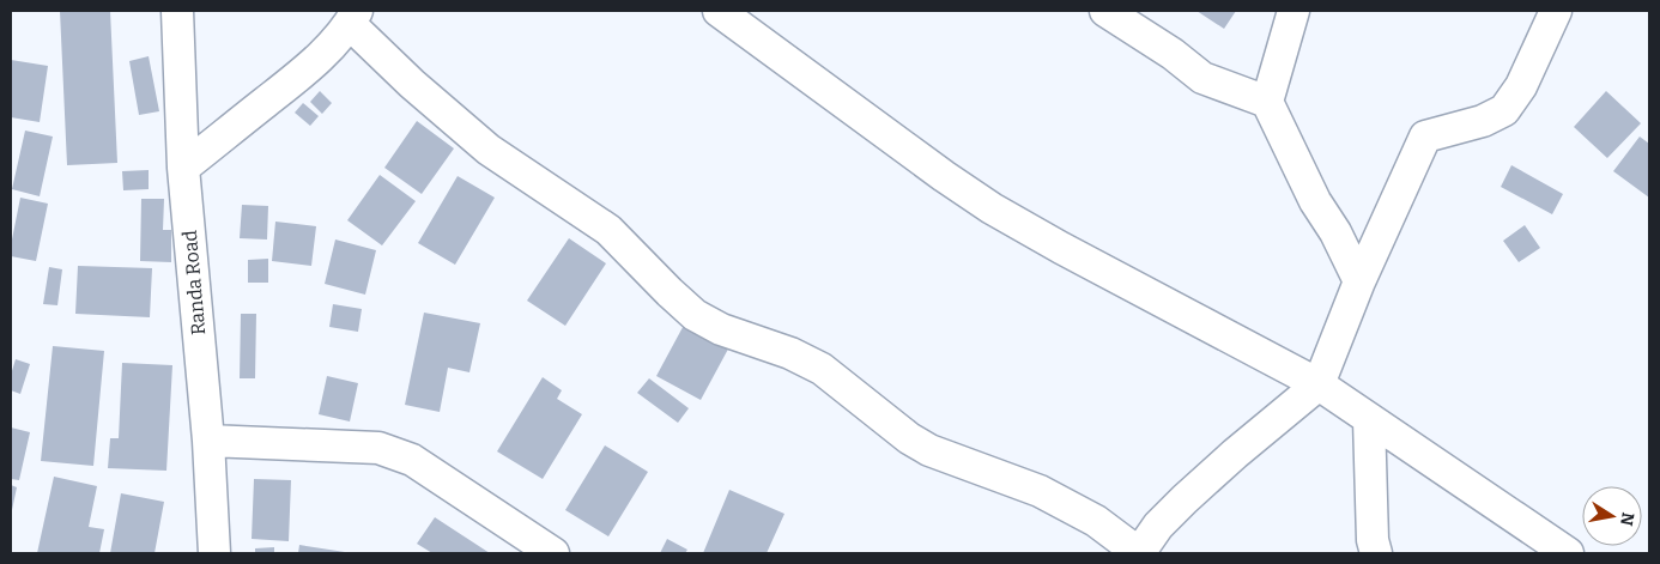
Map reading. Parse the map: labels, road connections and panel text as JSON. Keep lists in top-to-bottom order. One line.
{"streets":{"street":["Randa Road"]},"north":"right"}
